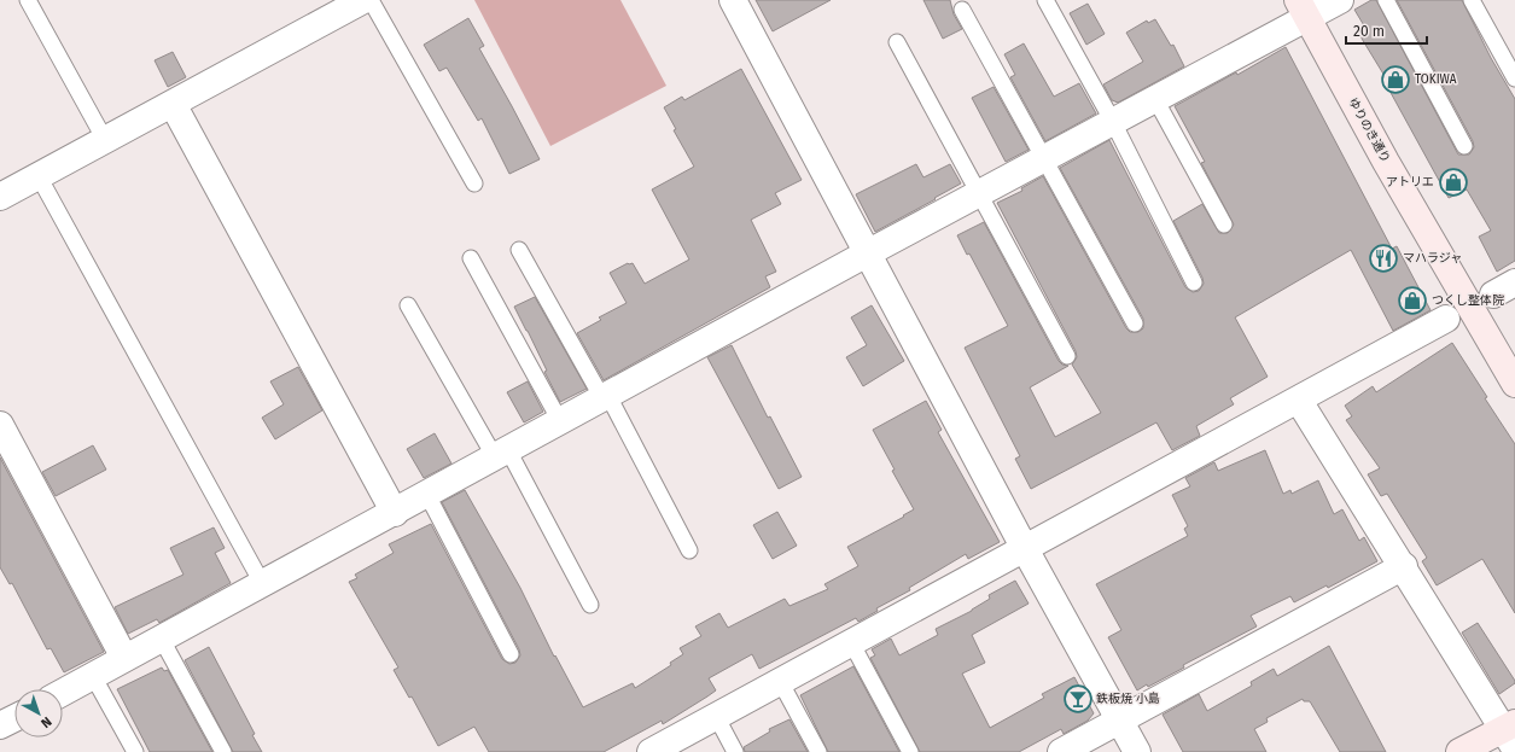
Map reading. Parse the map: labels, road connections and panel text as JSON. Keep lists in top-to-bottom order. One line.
{"streets":{"street":["ゆりのき通り"]},"places":{"shop":["TOKIWA","アトリエ","つくし整体院"],"restaurant":["マハラジャ"],"bar":["鉄板焼 小島"]},"scale_bar":"20 m","north":"bottom right"}
